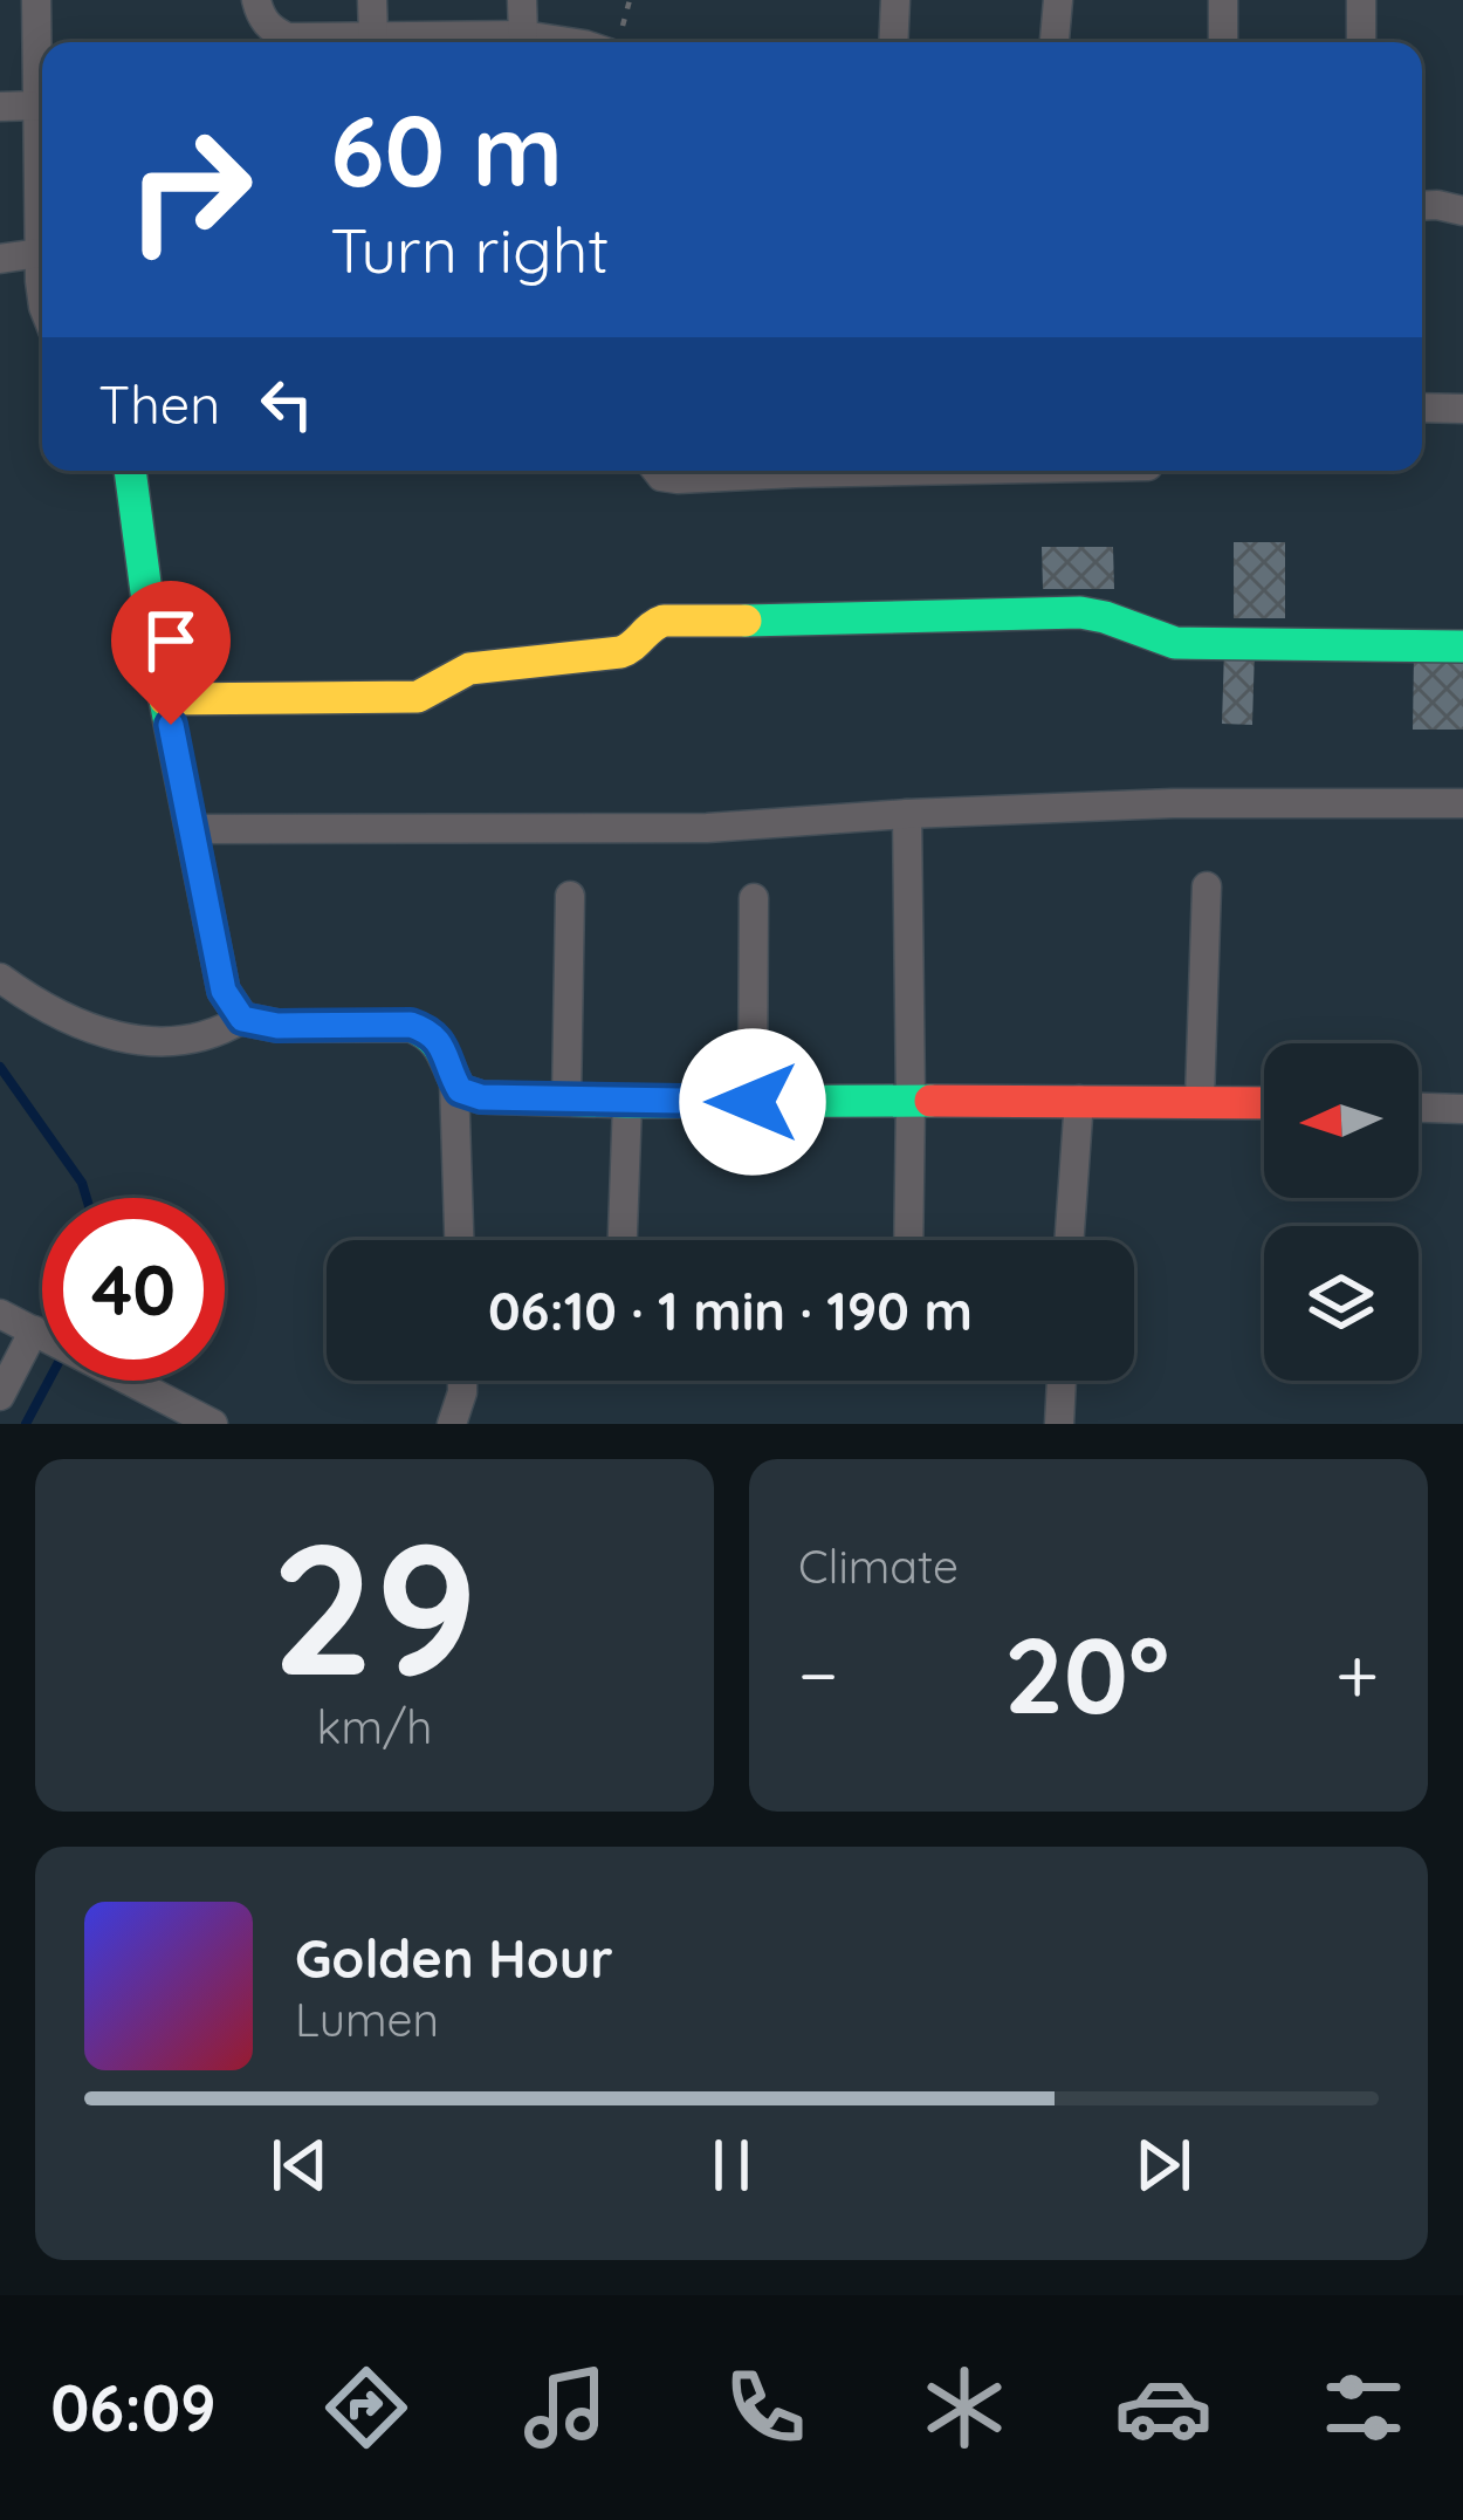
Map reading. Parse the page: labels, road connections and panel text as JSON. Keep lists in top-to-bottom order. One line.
{"north":"left","page":{"turn":["60 m","Turn right"],"then":"Then","limit":"40","trip":"06:10 · 1 min · 190 m","tile":[["29","km/h"],"Climate"],"heat":["−","20°","+"],"song":["Golden Hour","Lumen"],"tabs":"06:09"}}
